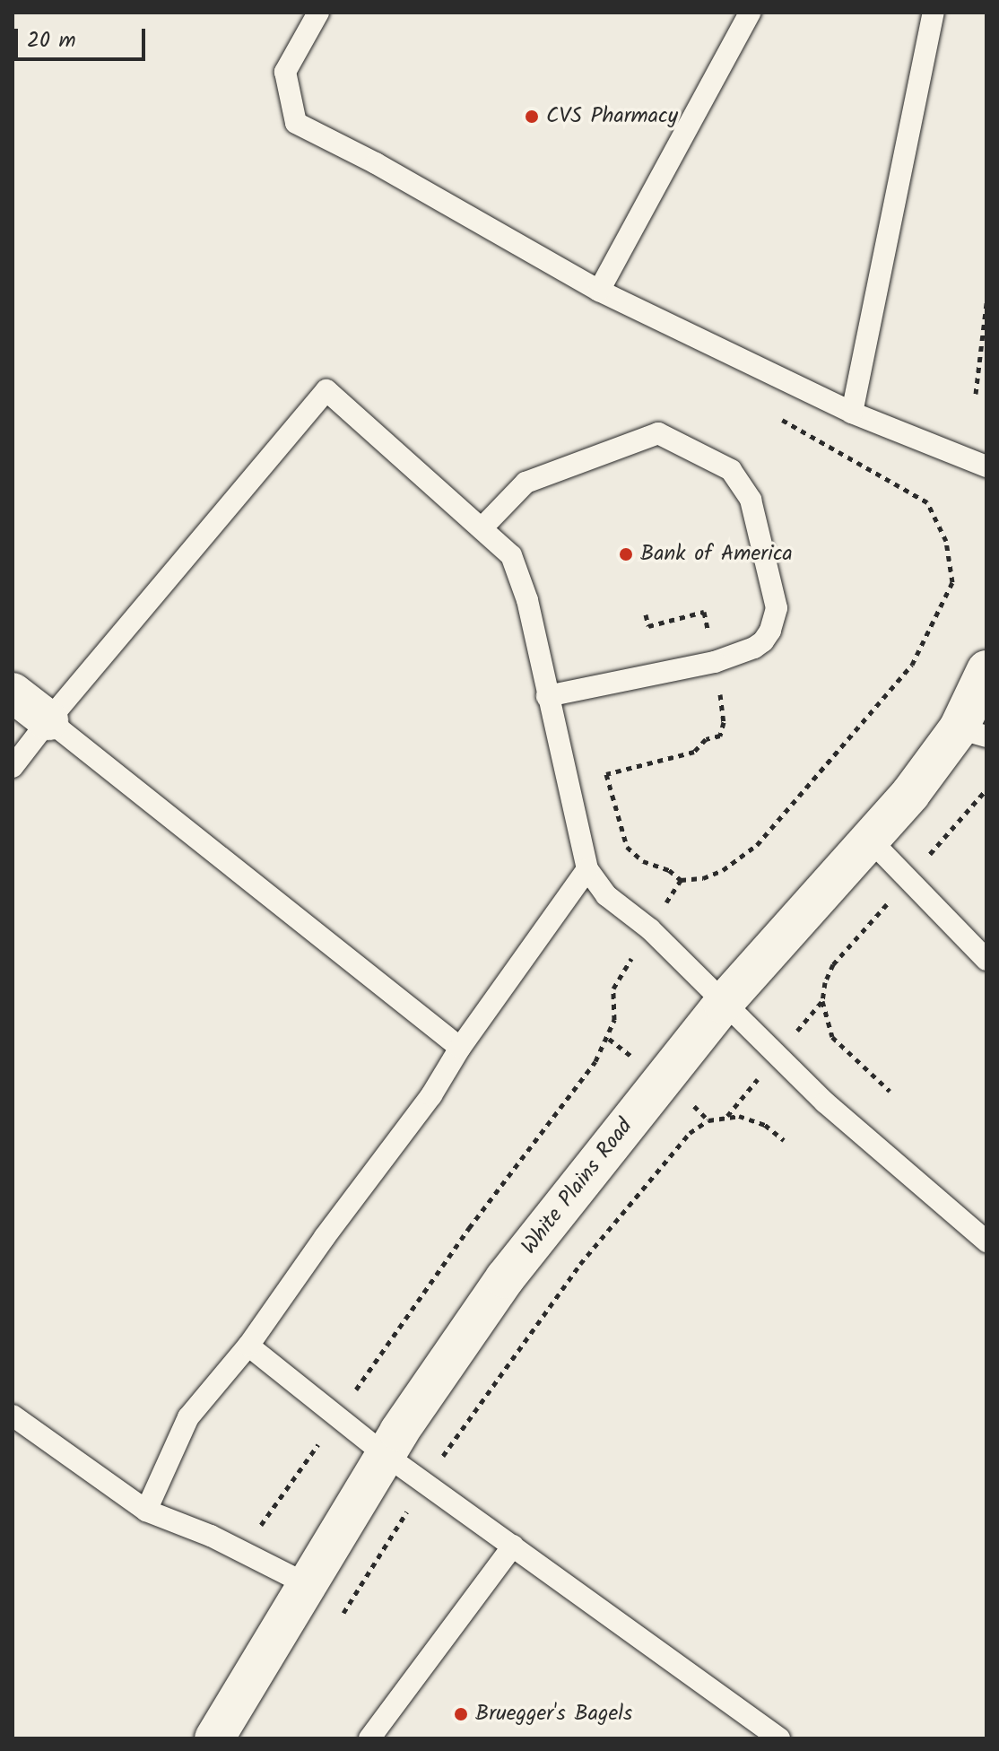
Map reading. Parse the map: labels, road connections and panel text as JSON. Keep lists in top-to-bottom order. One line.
{"streets":{"main road":["White Plains Road"]},"places":["CVS Pharmacy","Bank of America","Bruegger's Bagels"],"scale_bar":"20 m"}
